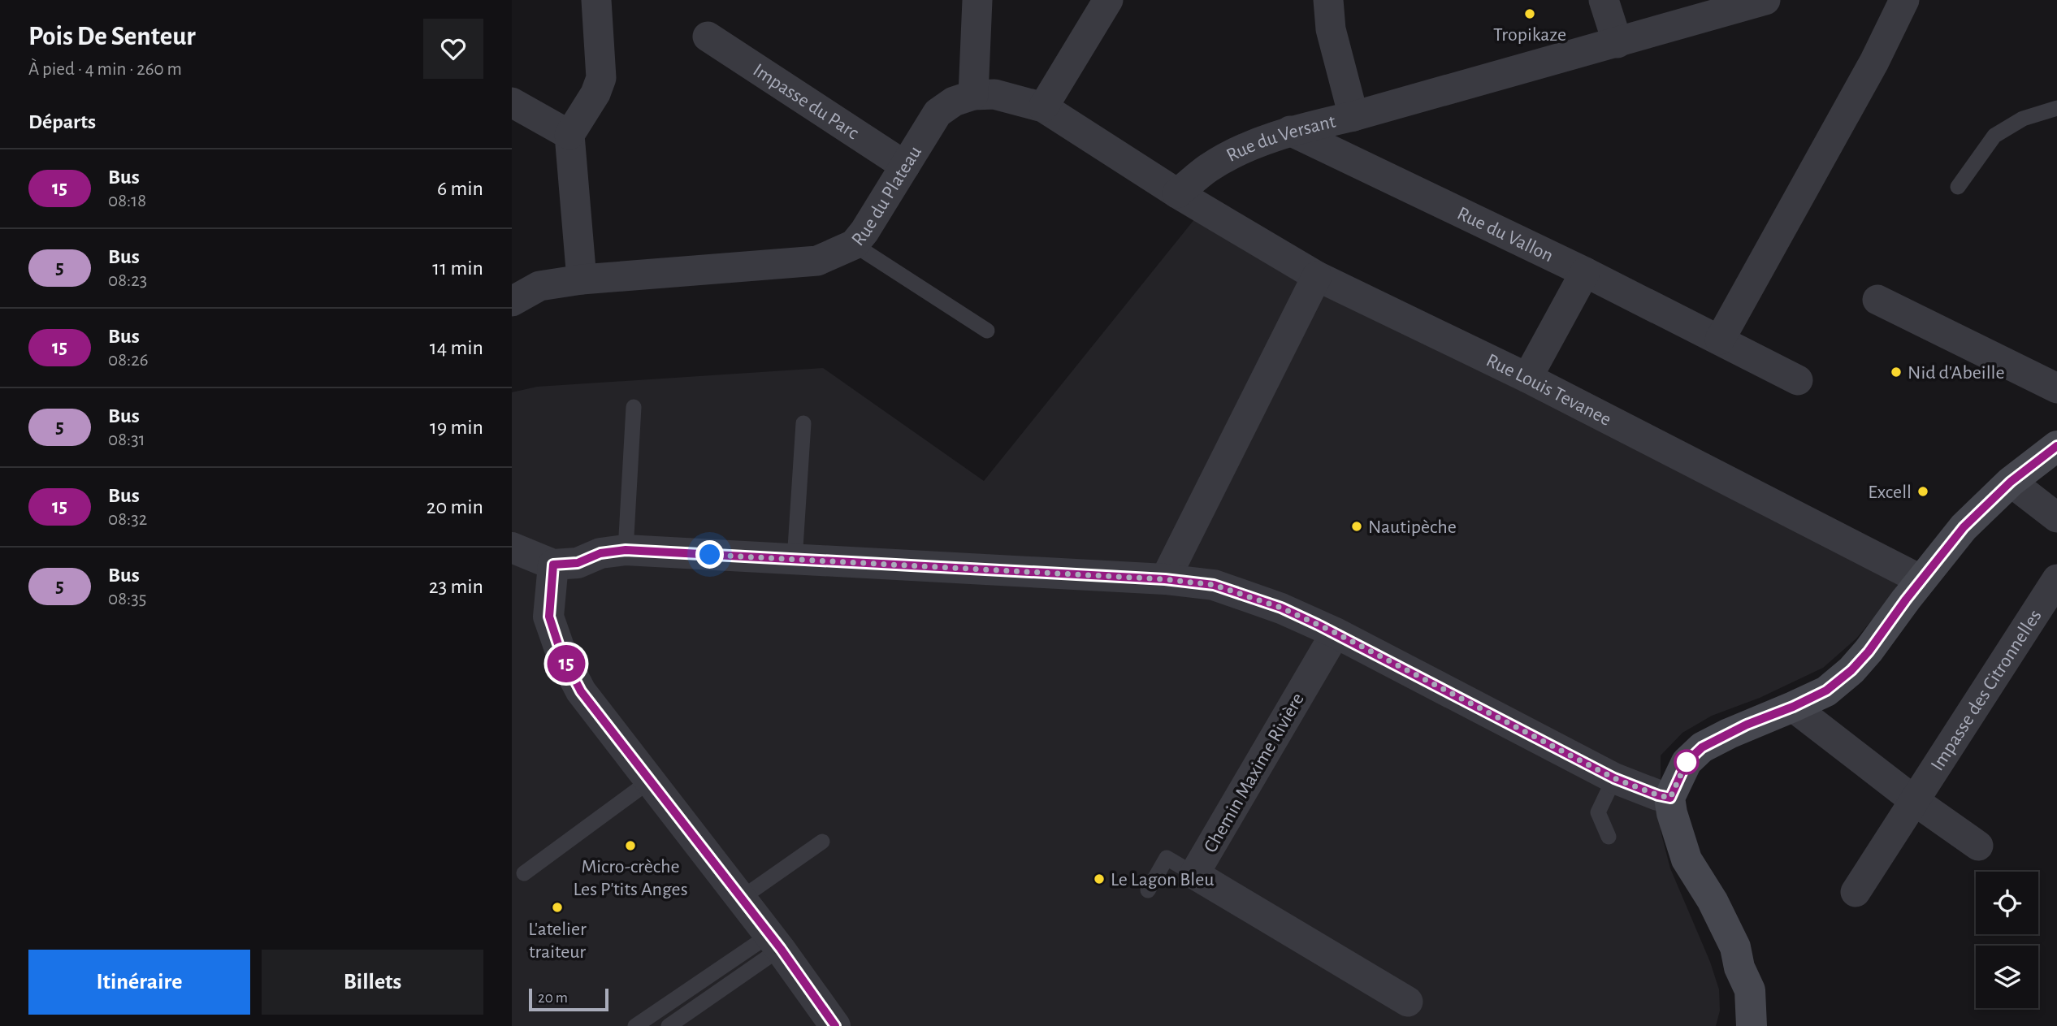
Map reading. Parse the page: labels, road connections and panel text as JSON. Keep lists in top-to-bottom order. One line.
{"streets":{"street":["Impasse du Parc","Rue du Versant","Rue du Plateau","Rue du Vallon","Rue Louis Tevanee","Impasse des Citronnelles","Chemin Maxime Rivière"]},"crossings":[["Impasse du Parc","Rue du Plateau"],["Rue du Versant","Rue du Vallon"],["Rue du Versant","Rue Louis Tevanee"]],"places":["Tropikaze","Nid d'Abeille","Excell","Nautipèche","Micro-crèche Les P'tits Anges","Le Lagon Bleu","L'atelier traiteur"],"lines":["bus line 15"],"scale_bar":"20 m","page":{"heading":[["Pois De Senteur","À pied · 4 min · 260 m"],"Départs"],"on_map":"15","list":[{"mark":"15","name":"Bus","note":"08:18","value":"6 min"},{"mark":"5","name":"Bus","note":"08:23","value":"11 min"},{"mark":"15","name":"Bus","note":"08:26","value":"14 min"},{"mark":"5","name":"Bus","note":"08:31","value":"19 min"},{"mark":"15","name":"Bus","note":"08:32","value":"20 min"},{"mark":"5","name":"Bus","note":"08:35","value":"23 min"}],"buttons":["Itinéraire","Billets"],"scale":"20 m"}}
